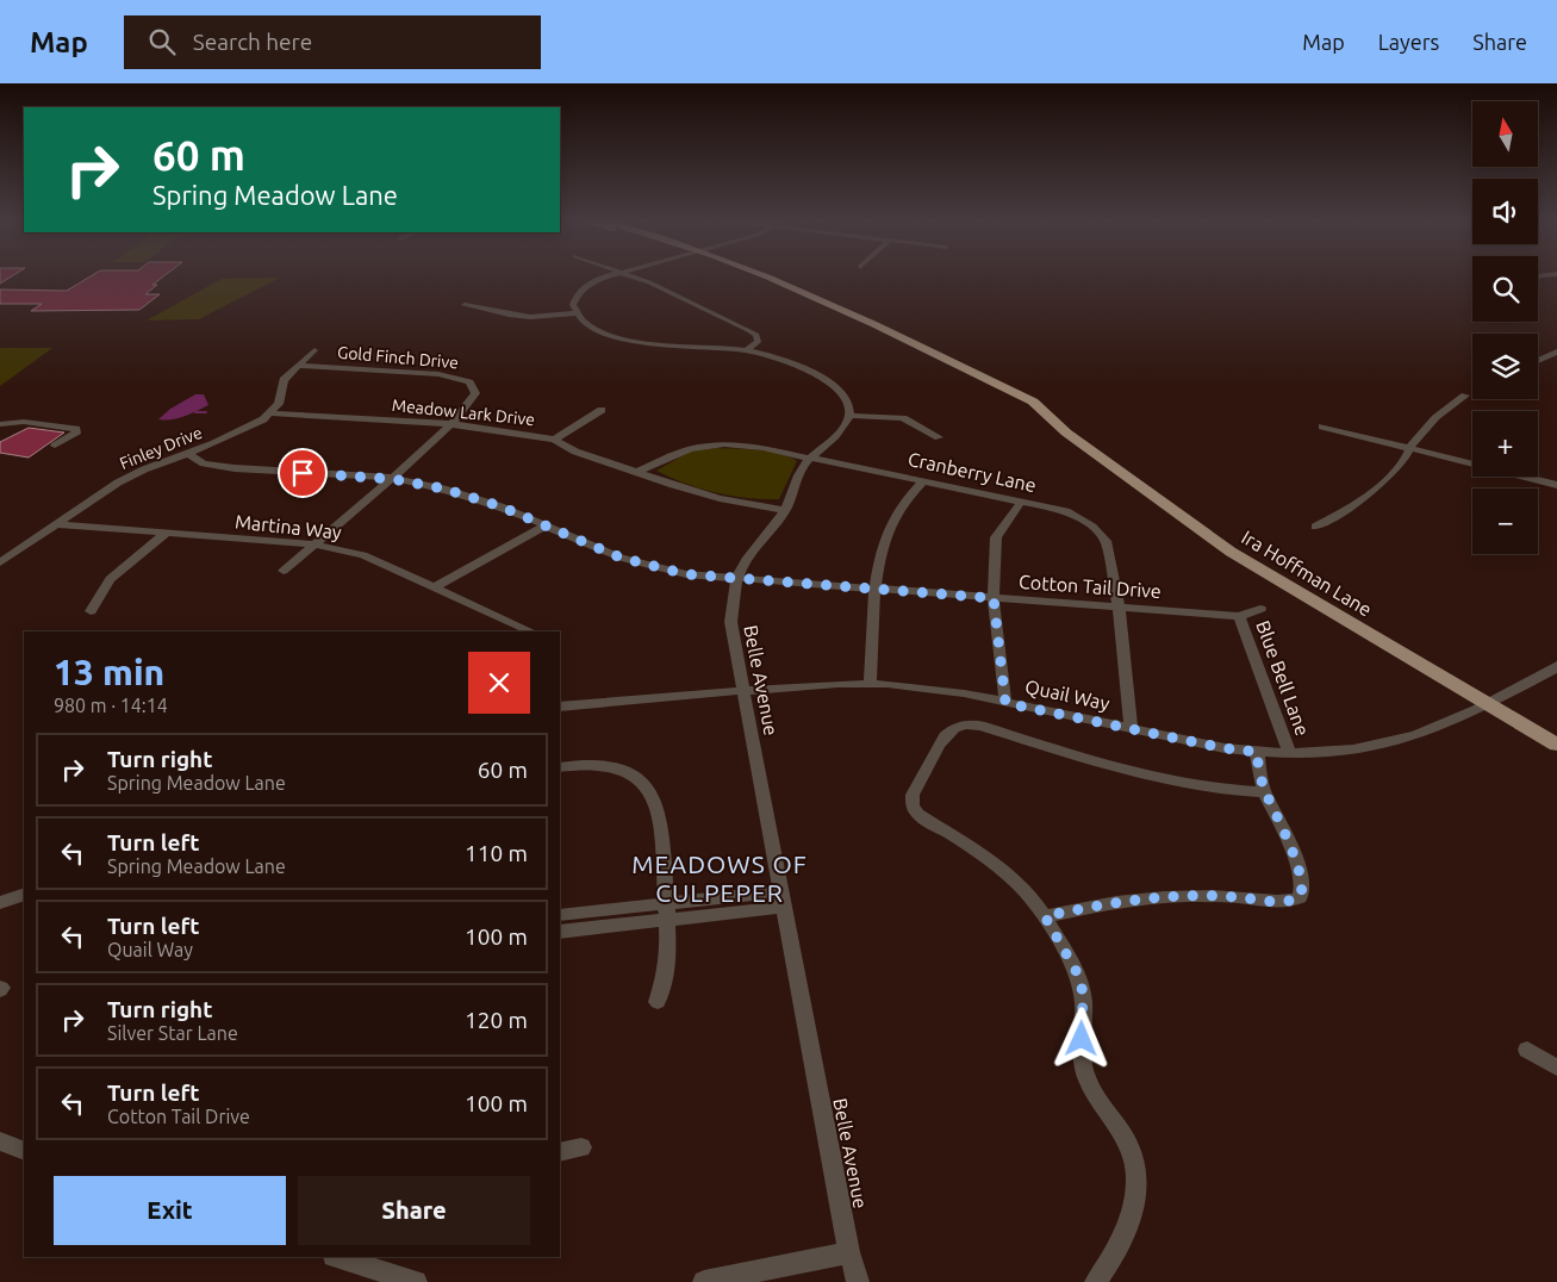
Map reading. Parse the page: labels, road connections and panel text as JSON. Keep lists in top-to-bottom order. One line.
{"streets":{"main road":["Ira Hoffman Lane"],"street":["Gold Finch Drive","Meadow Lark Drive","Finley Drive","Cranberry Lane","Martina Way","Cotton Tail Drive","Blue Bell Lane","Belle Avenue","Quail Way"]},"crossings":[["Gold Finch Drive","Meadow Lark Drive"],["Gold Finch Drive","Martina Way"],["Gold Finch Drive","Cotton Tail Drive"],["Meadow Lark Drive","Finley Drive"],["Meadow Lark Drive","Cranberry Lane"],["Meadow Lark Drive","Belle Avenue"],["Finley Drive","Martina Way"],["Finley Drive","Cotton Tail Drive"],["Cranberry Lane","Cotton Tail Drive"],["Cranberry Lane","Belle Avenue"],["Cranberry Lane","Quail Way"],["Ira Hoffman Lane","Quail Way"],["Cotton Tail Drive","Blue Bell Lane"],["Cotton Tail Drive","Belle Avenue"],["Blue Bell Lane","Quail Way"],["Belle Avenue","Quail Way"]],"districts":["MEADOWS OF CULPEPER"],"north":"top","page":{"header":"Map","search":"Search here","nav":["Map","Layers","Share"],"map_buttons":["+","−"],"turn":["60 m","Spring Meadow Lane"],"heading":["13 min","980 m · 14:14"],"list":[{"name":"Turn right","note":"Spring Meadow Lane","value":"60 m"},{"name":"Turn left","note":"Spring Meadow Lane","value":"110 m"},{"name":"Turn left","note":"Quail Way","value":"100 m"},{"name":"Turn right","note":"Silver Star Lane","value":"120 m"},{"name":"Turn left","note":"Cotton Tail Drive","value":"100 m"}],"buttons":["Exit","Share"]}}
